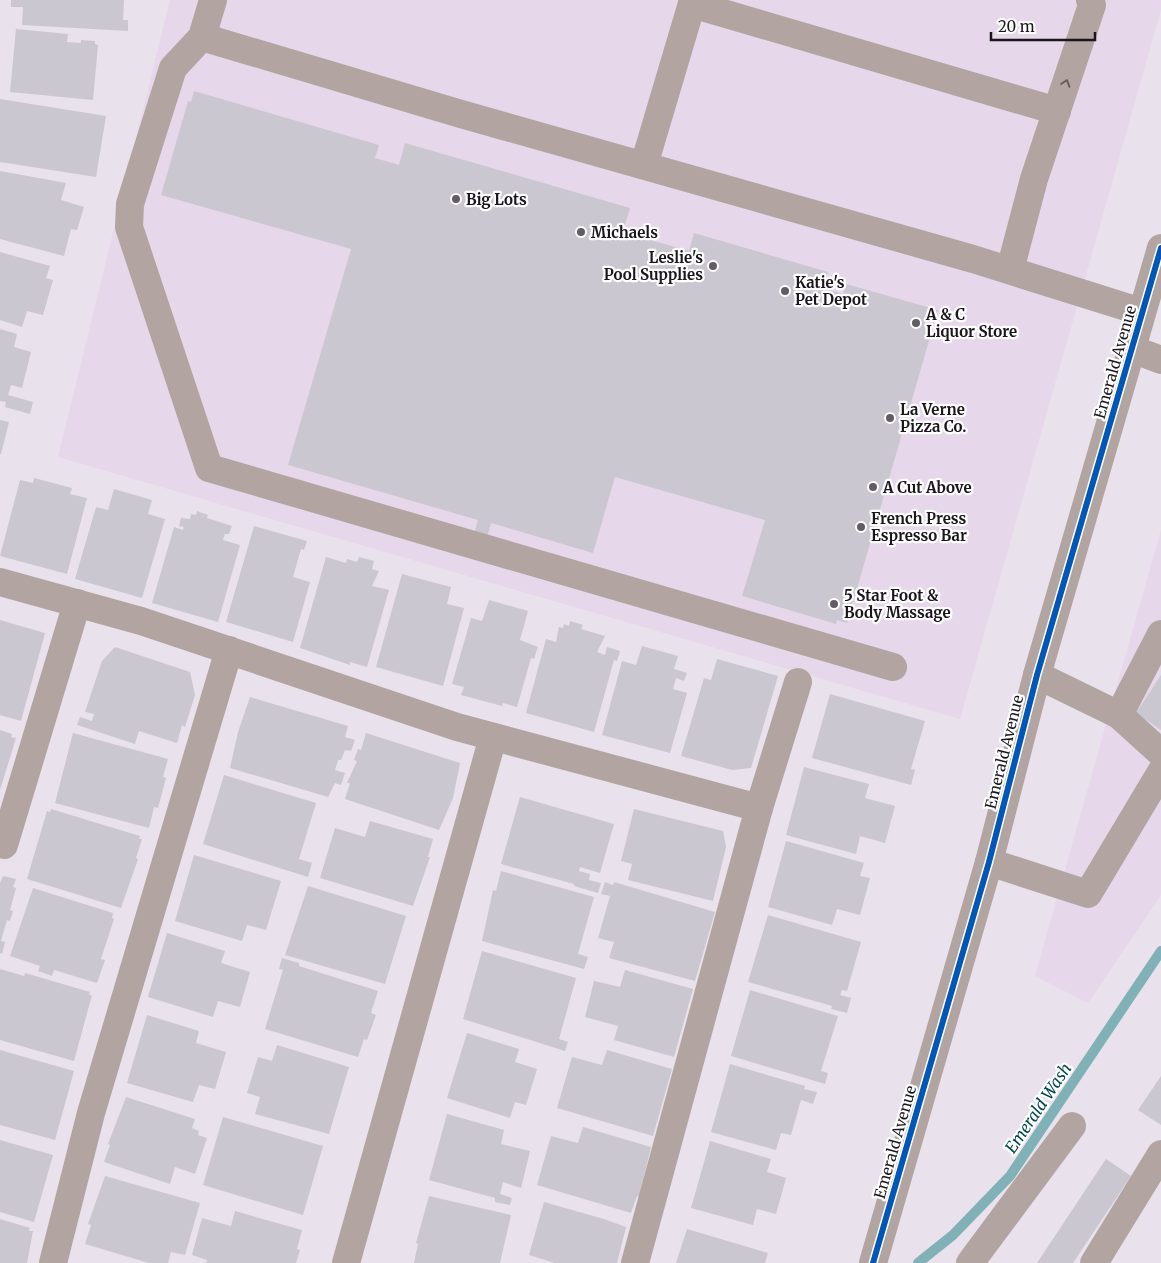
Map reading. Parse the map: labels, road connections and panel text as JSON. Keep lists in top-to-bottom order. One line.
{"streets":{"street":["Emerald Avenue"]},"water":["Emerald Wash"],"places":["Big Lots","Michaels","Leslie's Pool Supplies","Katie's Pet Depot","A & C Liquor Store","La Verne Pizza Co.","A Cut Above","French Press Espresso Bar","5 Star Foot & Body Massage"],"scale_bar":"20 m"}
